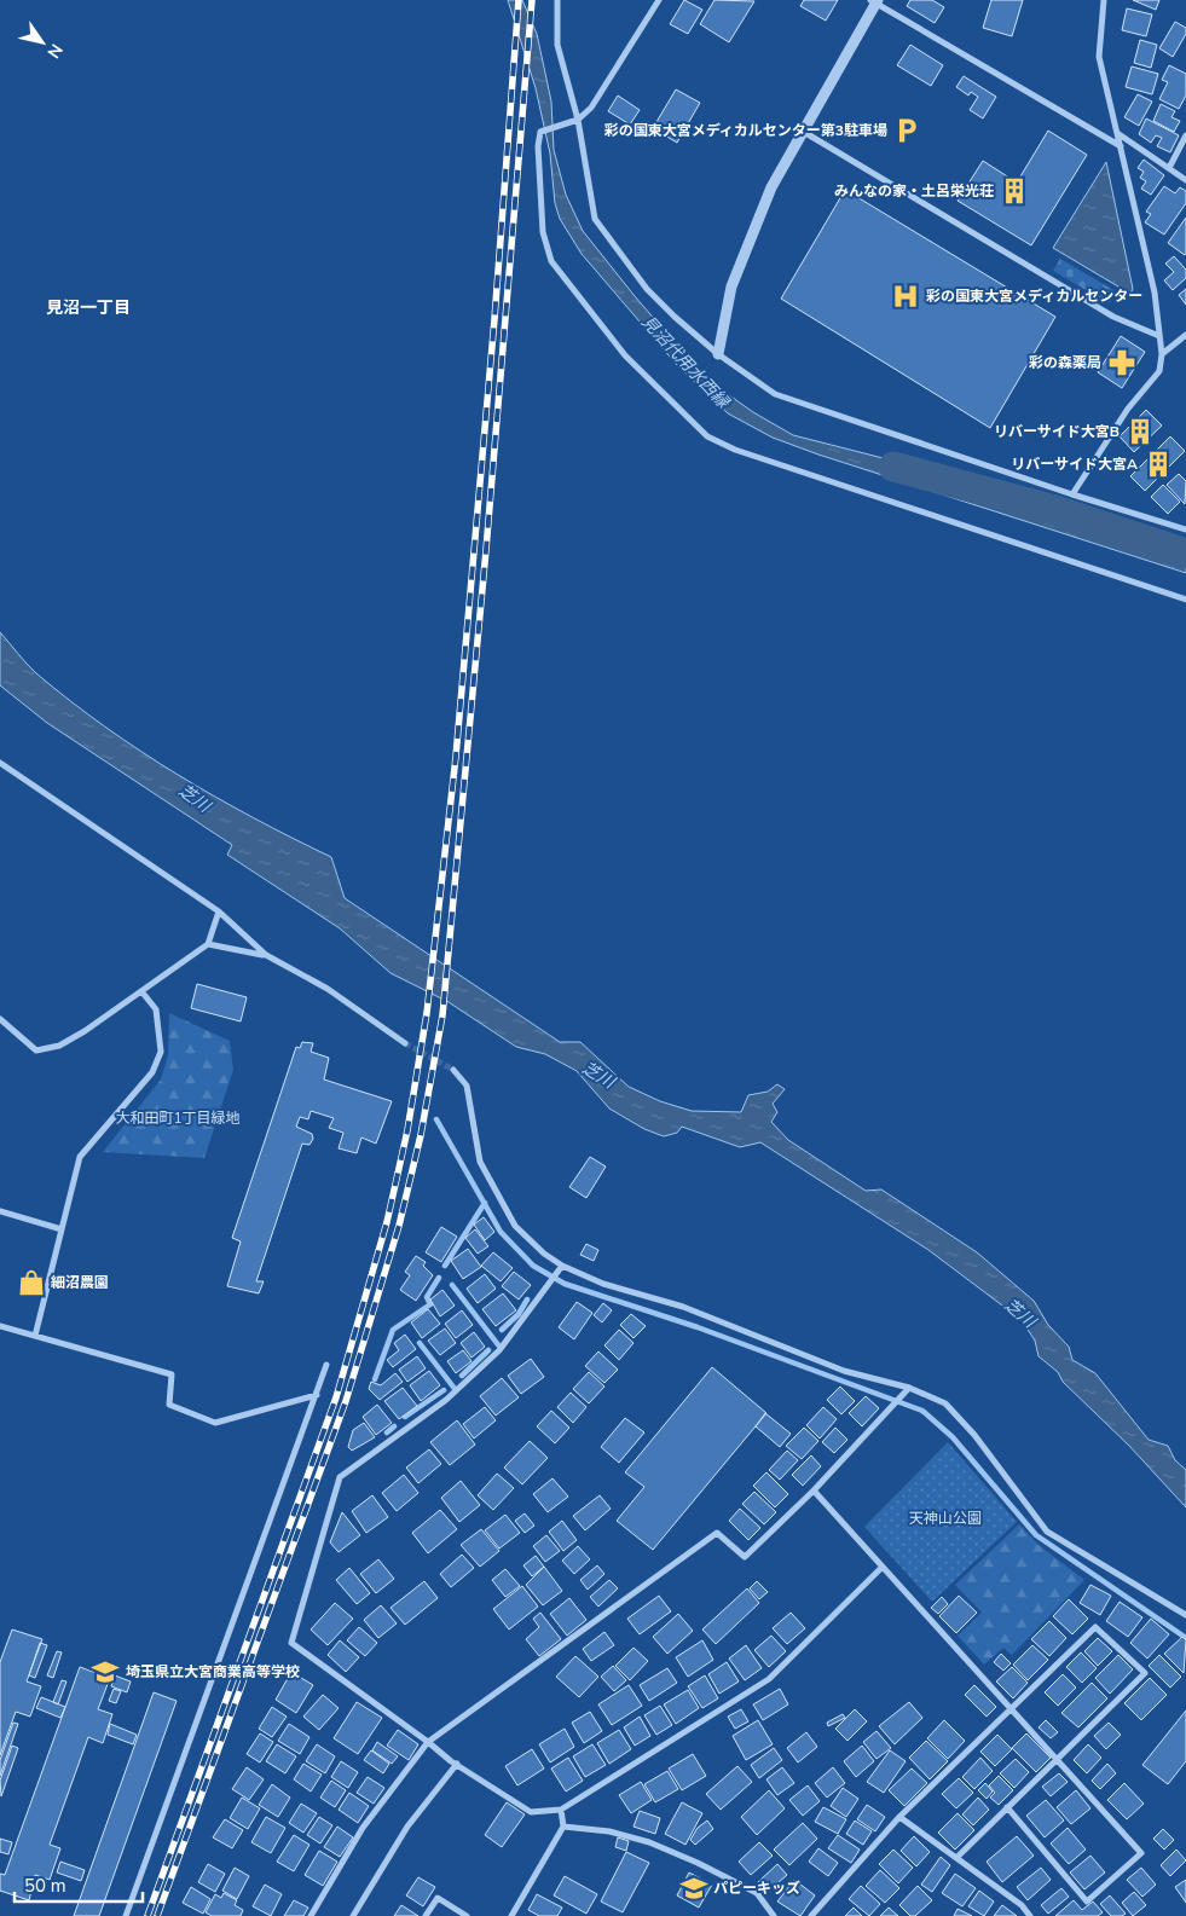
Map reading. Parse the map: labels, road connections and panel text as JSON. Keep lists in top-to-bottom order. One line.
{"districts":["見沼一丁目"],"water":["見沼代用水西縁","芝川"],"parks":["大和田町1丁目緑地","天神山公園"],"places":{"parking":["彩の国東大宮メディカルセンター第3駐車場"],"building":["みんなの家・土呂栄光荘","リバーサイド大宮B","リバーサイド大宮A"],"hospital":["彩の国東大宮メディカルセンター"],"pharmacy":["彩の森薬局"],"shop":["細沼農園"],"school or university":["埼玉県立大宮商業高等学校","パピーキッズ"]},"scale_bar":"50 m","north":"bottom right"}
